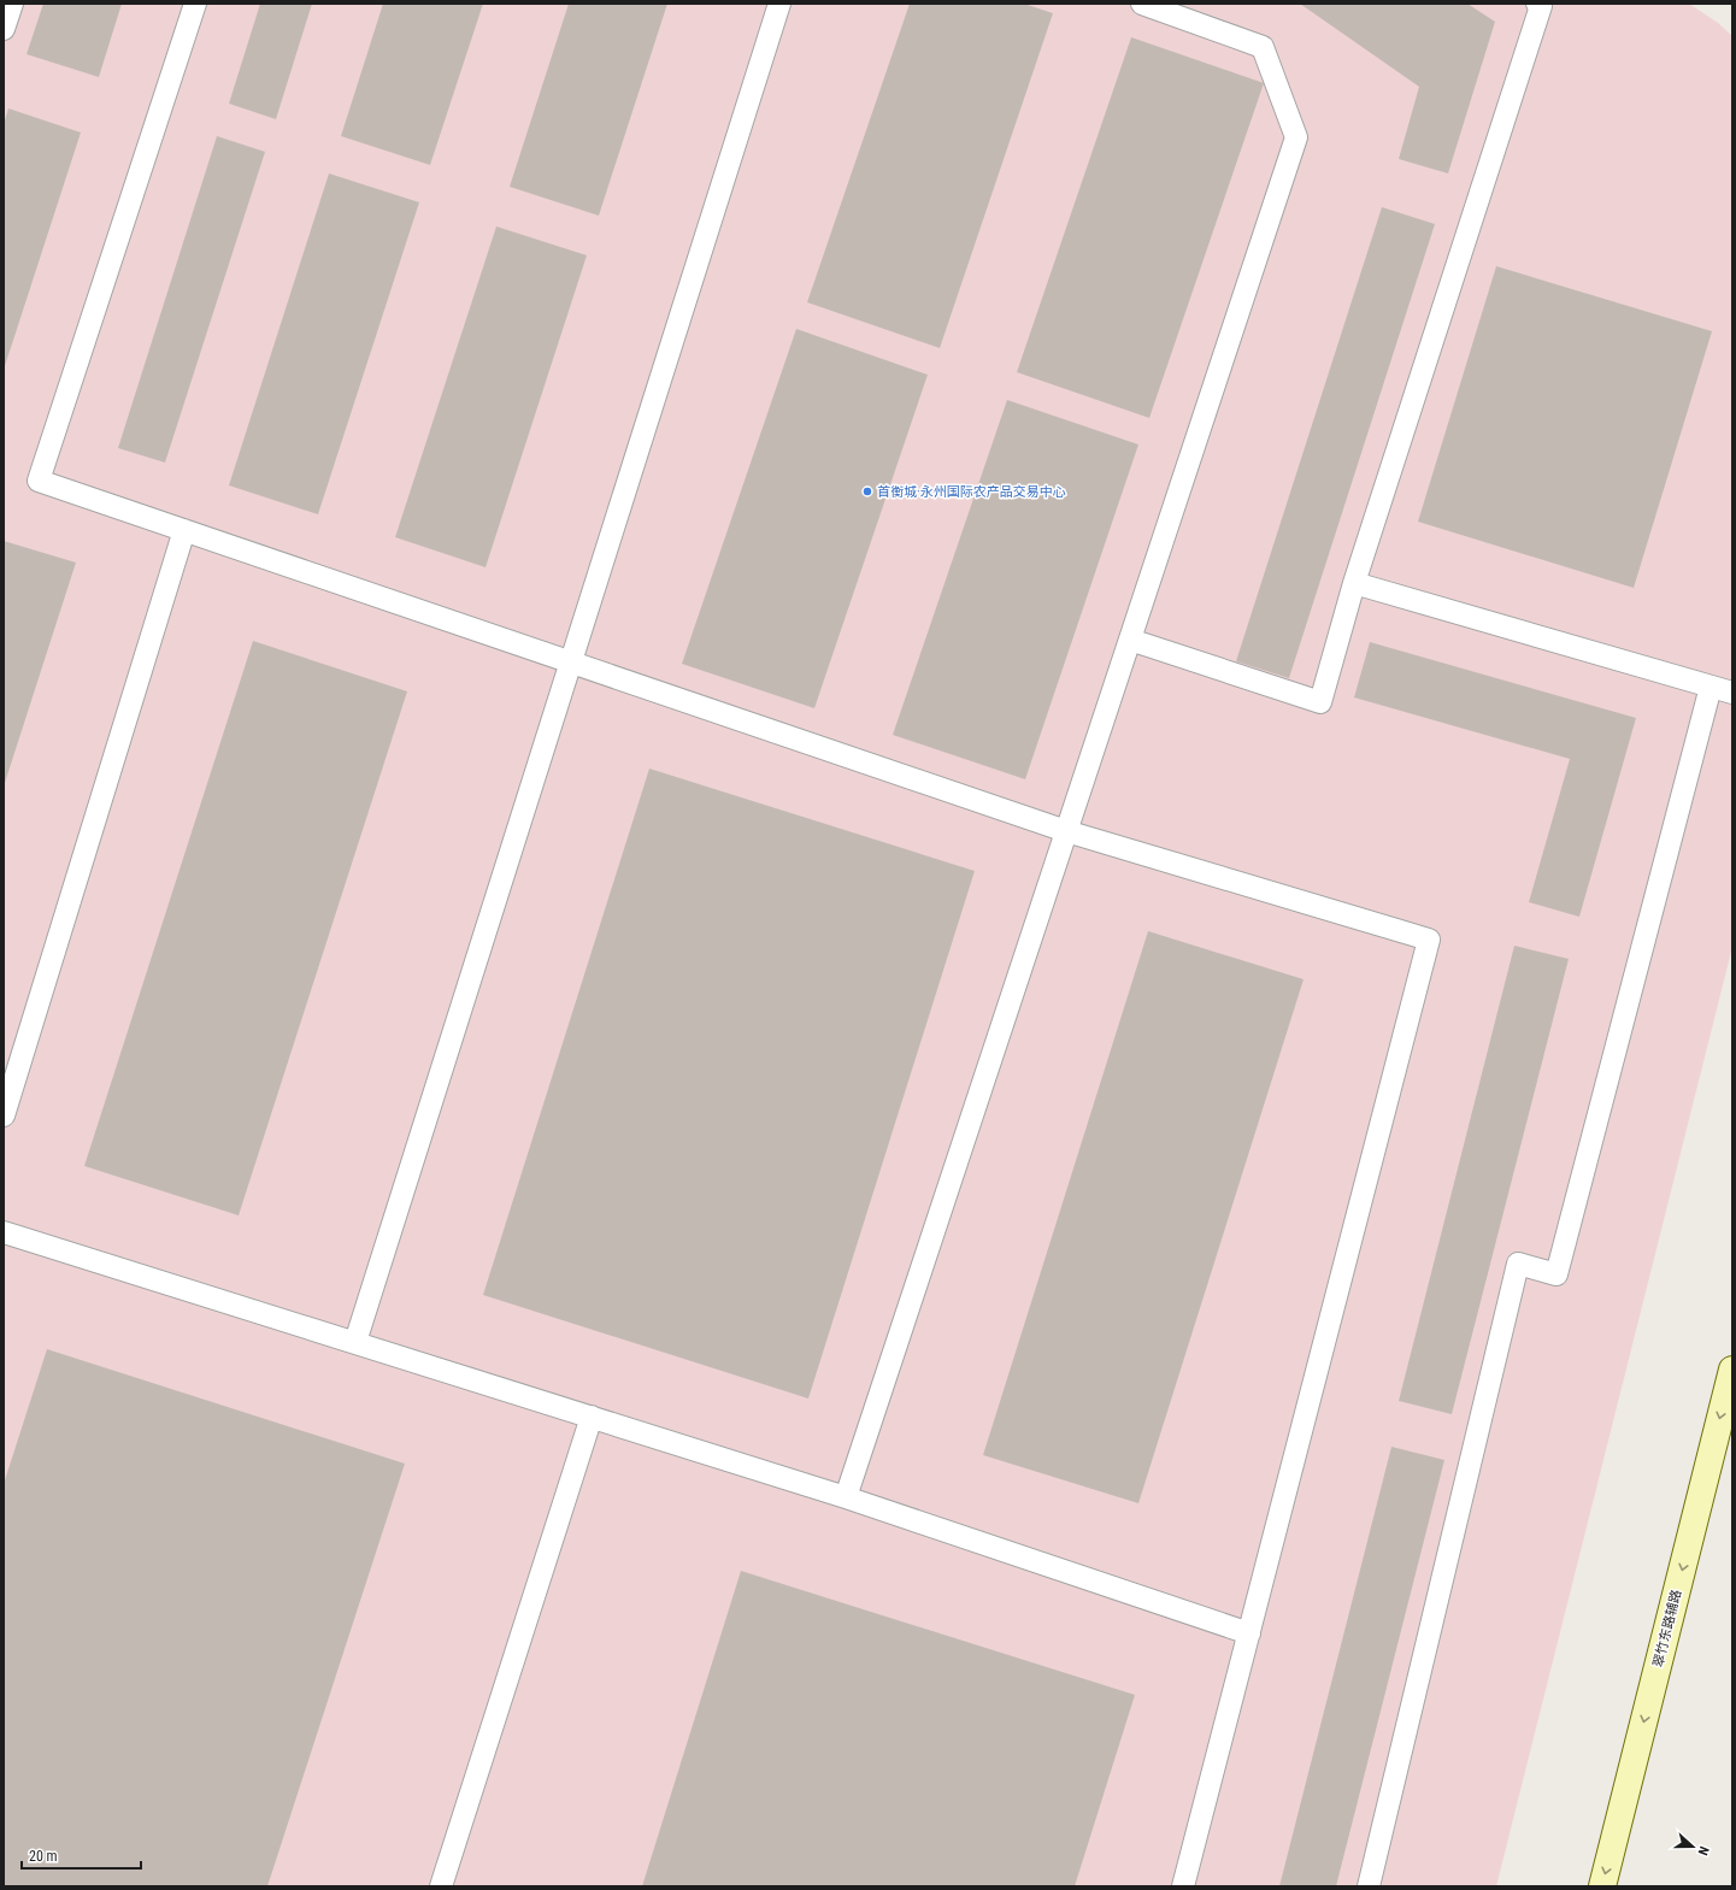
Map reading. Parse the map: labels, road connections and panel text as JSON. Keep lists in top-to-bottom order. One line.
{"streets":{"main road":["翠竹东路辅路"]},"one_way":["翠竹东路辅路"],"places":["首衡城·永州国际农产品交易中心"],"scale_bar":"20 m","north":"right"}
